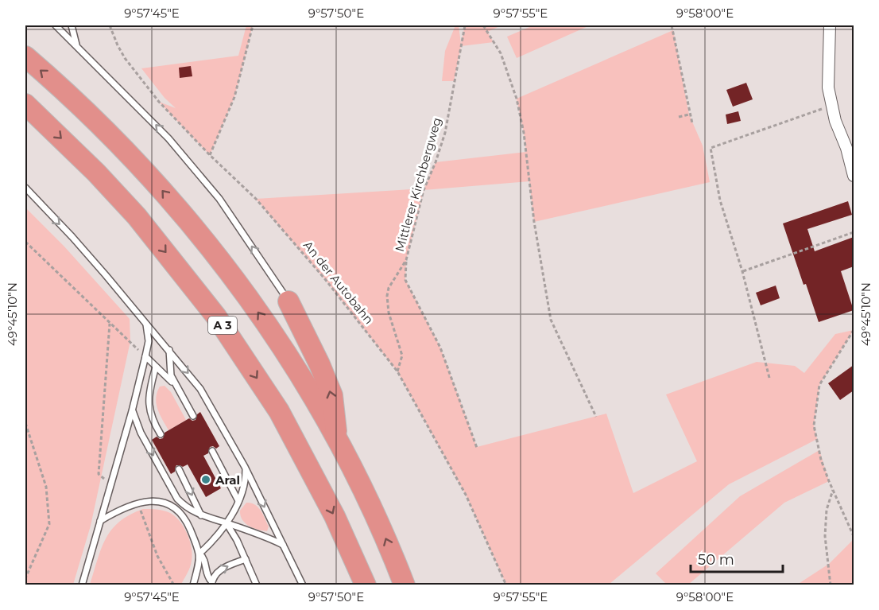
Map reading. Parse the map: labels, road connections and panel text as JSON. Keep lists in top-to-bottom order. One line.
{"streets":{"highway":["A 3"],"path":["Mittlerer Kirchbergweg","An der Autobahn"]},"crossings":[["Mittlerer Kirchbergweg","An der Autobahn"]],"places":["Aral"],"scale_bar":"50 m","coordinates":["9°57'45\"E","9°57'50\"E","9°57'55\"E","9°58'00\"E","49°45'10\"N"]}
